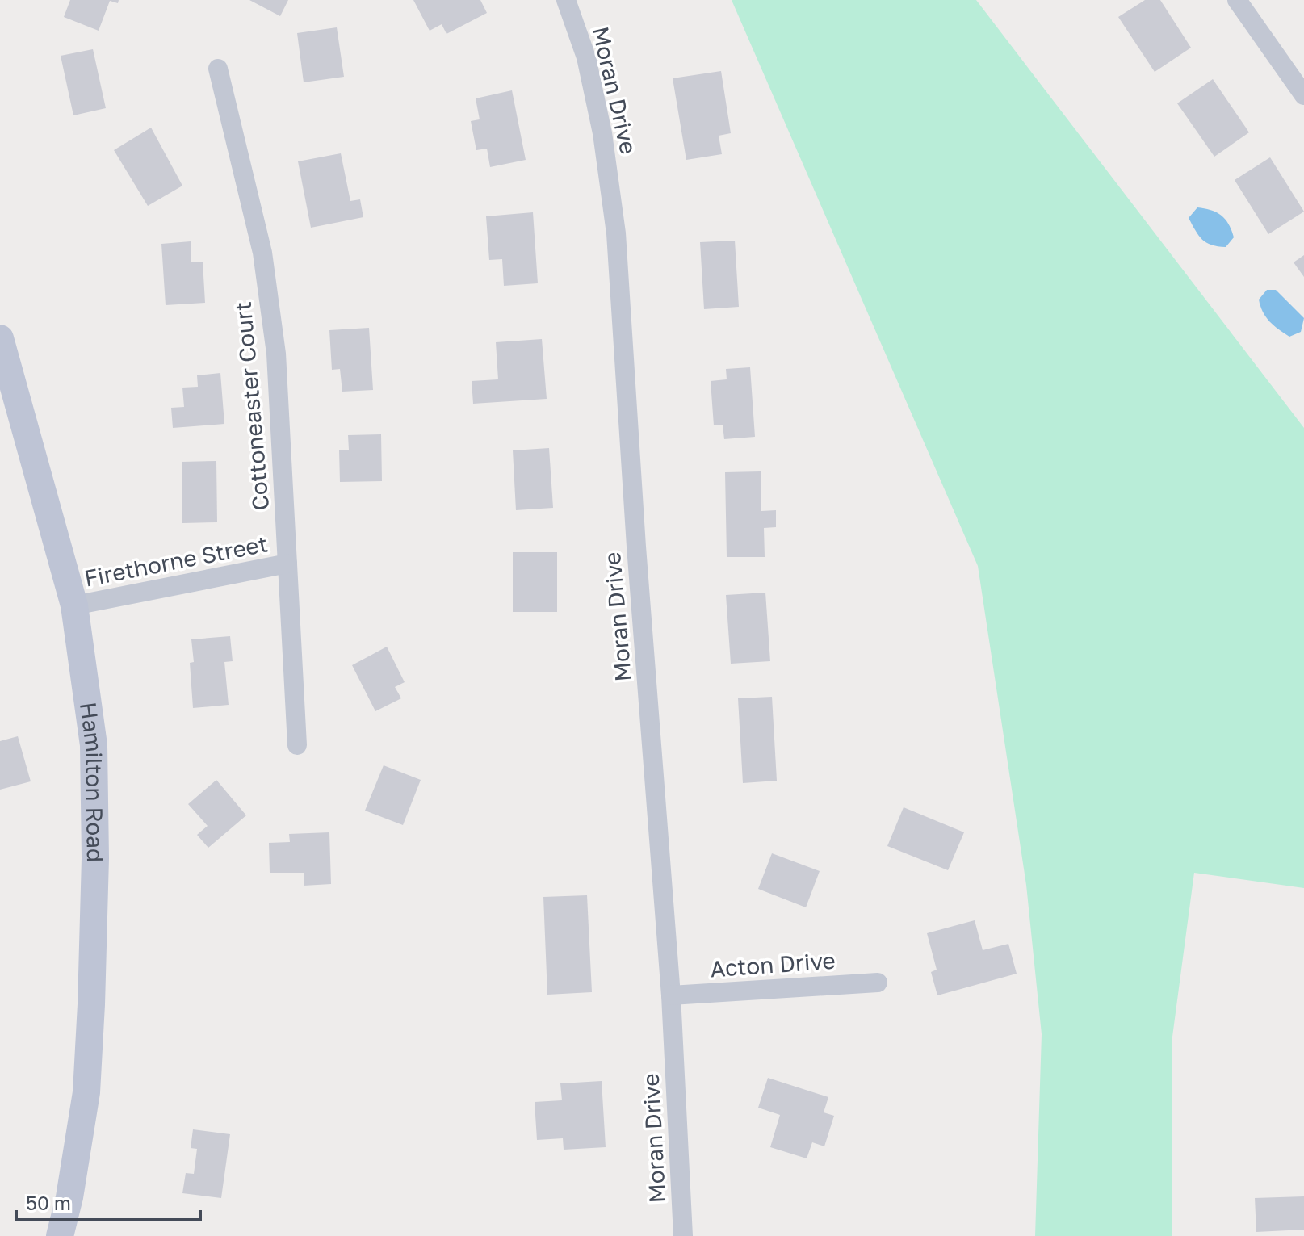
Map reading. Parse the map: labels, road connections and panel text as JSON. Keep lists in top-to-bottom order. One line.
{"streets":{"street":["Moran Drive","Cottoneaster Court","Firethorne Street","Hamilton Road","Acton Drive"]},"crossings":[["Moran Drive","Acton Drive"],["Cottoneaster Court","Firethorne Street"],["Firethorne Street","Hamilton Road"]],"scale_bar":"50 m"}
